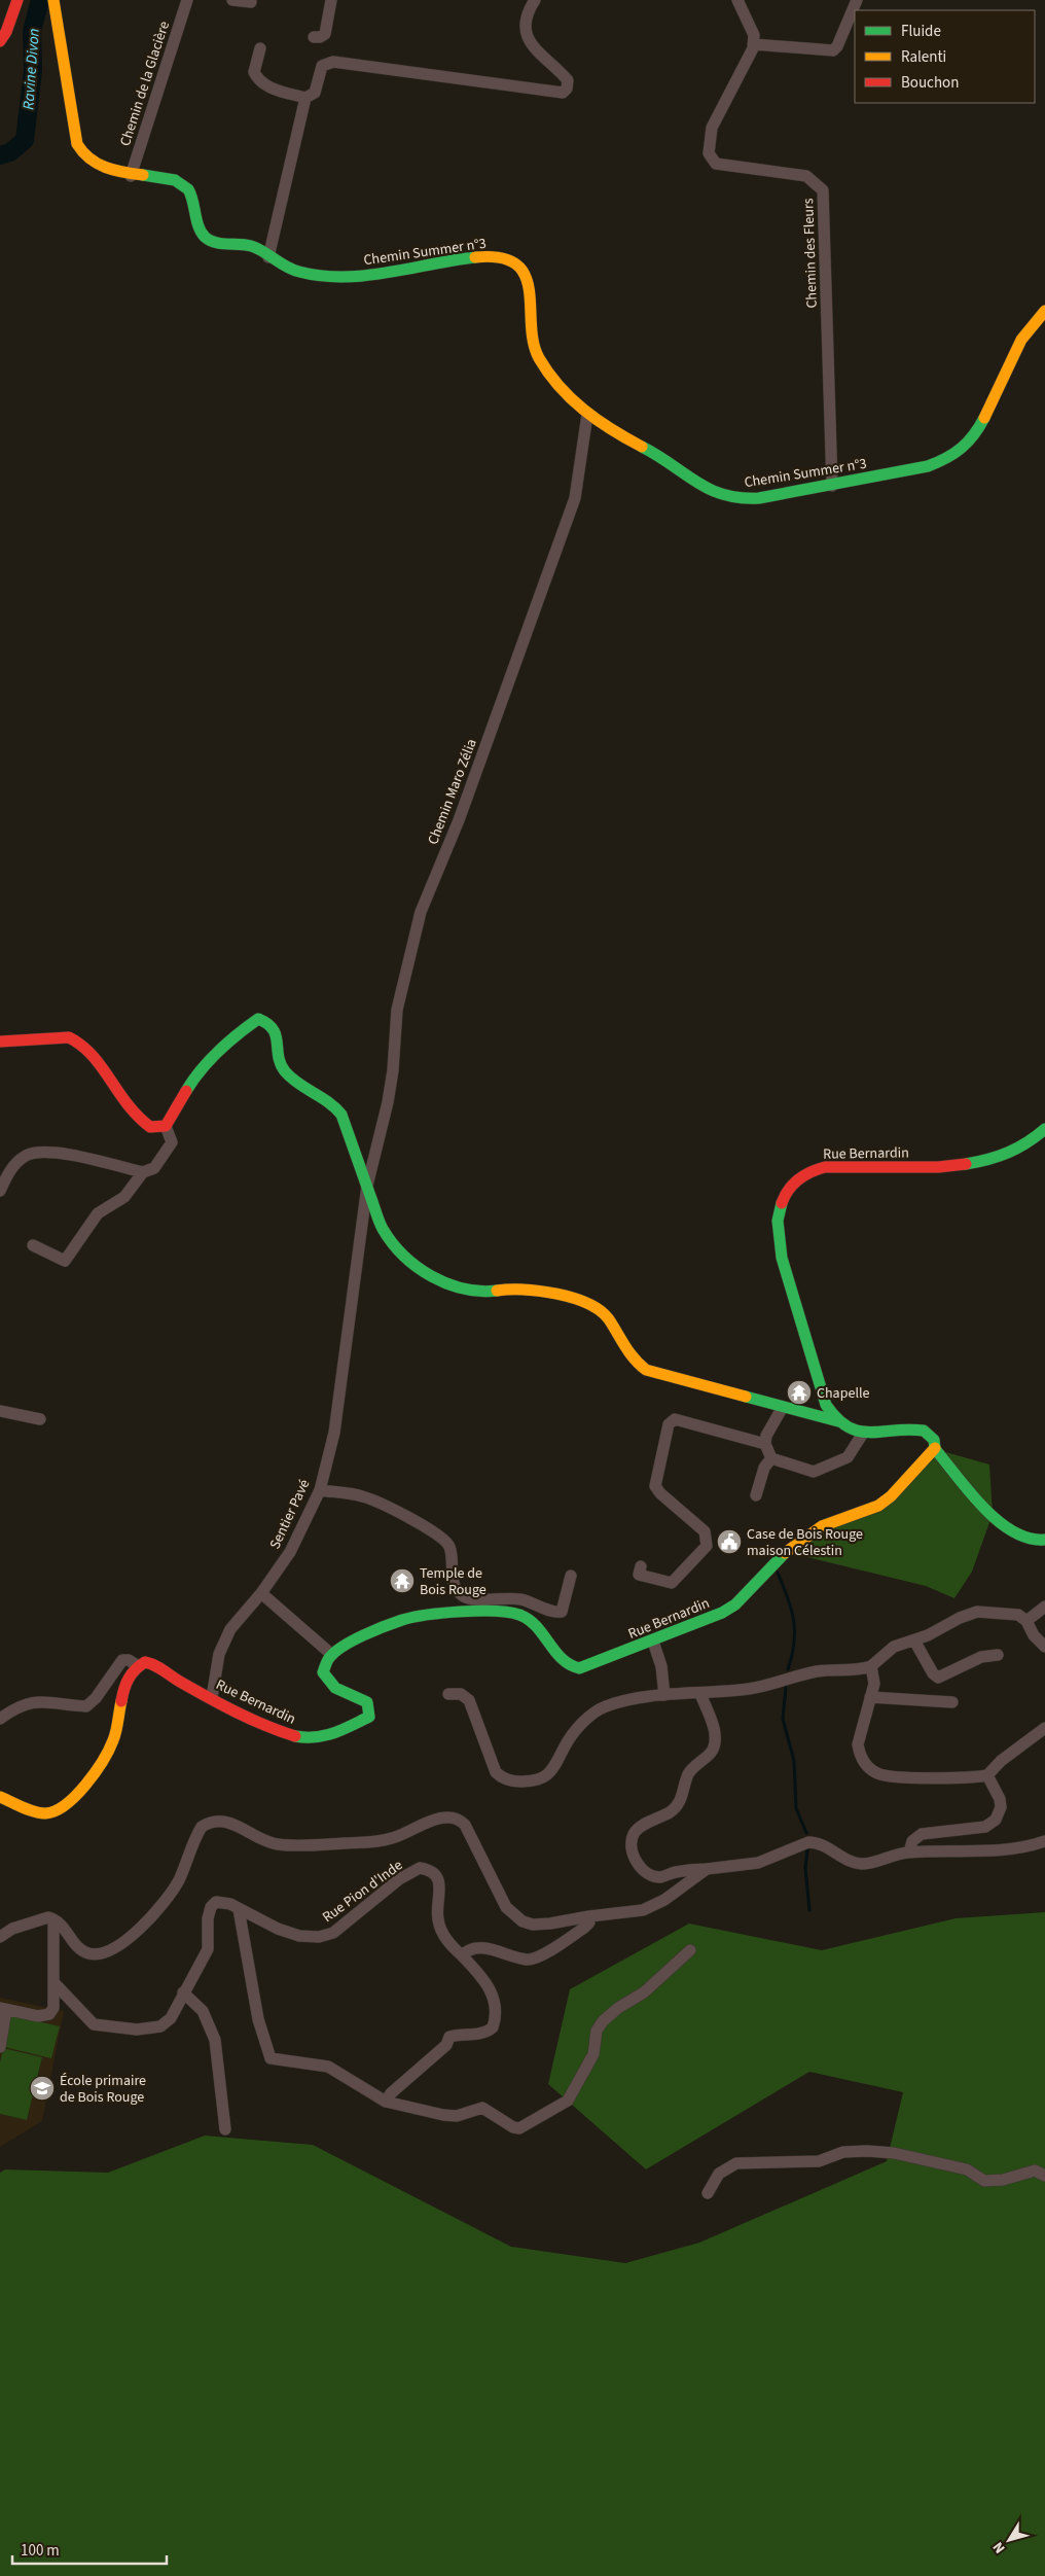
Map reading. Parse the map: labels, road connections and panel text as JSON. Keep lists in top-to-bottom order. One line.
{"streets":{"street":["Chemin de la Glacière","Chemin Summer n°3","Chemin des Fleurs","Chemin Maro Zélia","Rue Bernardin","Sentier Pavé","Rue Pion d'Inde"]},"crossings":[["Chemin de la Glacière","Chemin Summer n°3"],["Chemin Summer n°3","Chemin des Fleurs"],["Chemin Summer n°3","Chemin Maro Zélia"],["Chemin Maro Zélia","Sentier Pavé"],["Rue Bernardin","Sentier Pavé"]],"water":["Ravine Divon"],"places":{"temple":["Chapelle","Temple de Bois Rouge"],"public building":["Case de Bois Rouge maison Célestin"],"school or university":["École primaire de Bois Rouge"]},"legend":["Fluide","Ralenti","Bouchon"],"scale_bar":"100 m","north":"bottom left"}
